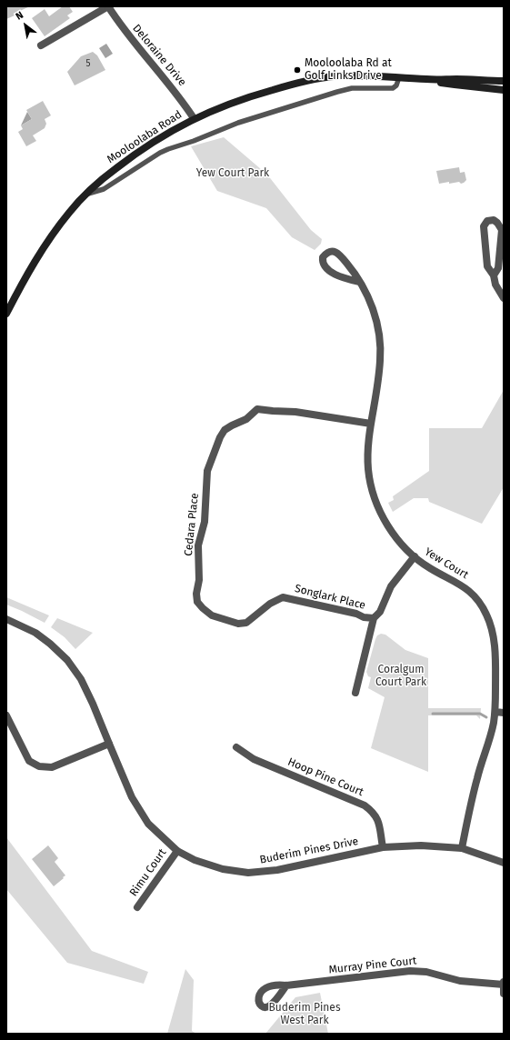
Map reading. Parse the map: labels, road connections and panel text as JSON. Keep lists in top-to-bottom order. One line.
{"streets":{"main road":["Mooloolaba Road"],"street":["Deloraine Drive","Cedara Place","Yew Court","Songlark Place","Hoop Pine Court","Buderim Pines Drive","Rimu Court","Murray Pine Court"]},"crossings":[["Deloraine Drive","Mooloolaba Road"],["Cedara Place","Yew Court"],["Cedara Place","Songlark Place"],["Yew Court","Songlark Place"],["Yew Court","Buderim Pines Drive"],["Hoop Pine Court","Buderim Pines Drive"],["Buderim Pines Drive","Rimu Court"]],"parks":["Yew Court Park","Coralgum Court Park","Buderim Pines West Park"],"places":["Mooloolaba Rd at Golf Links Drive"],"house_numbers":["5"],"north":"top left"}
